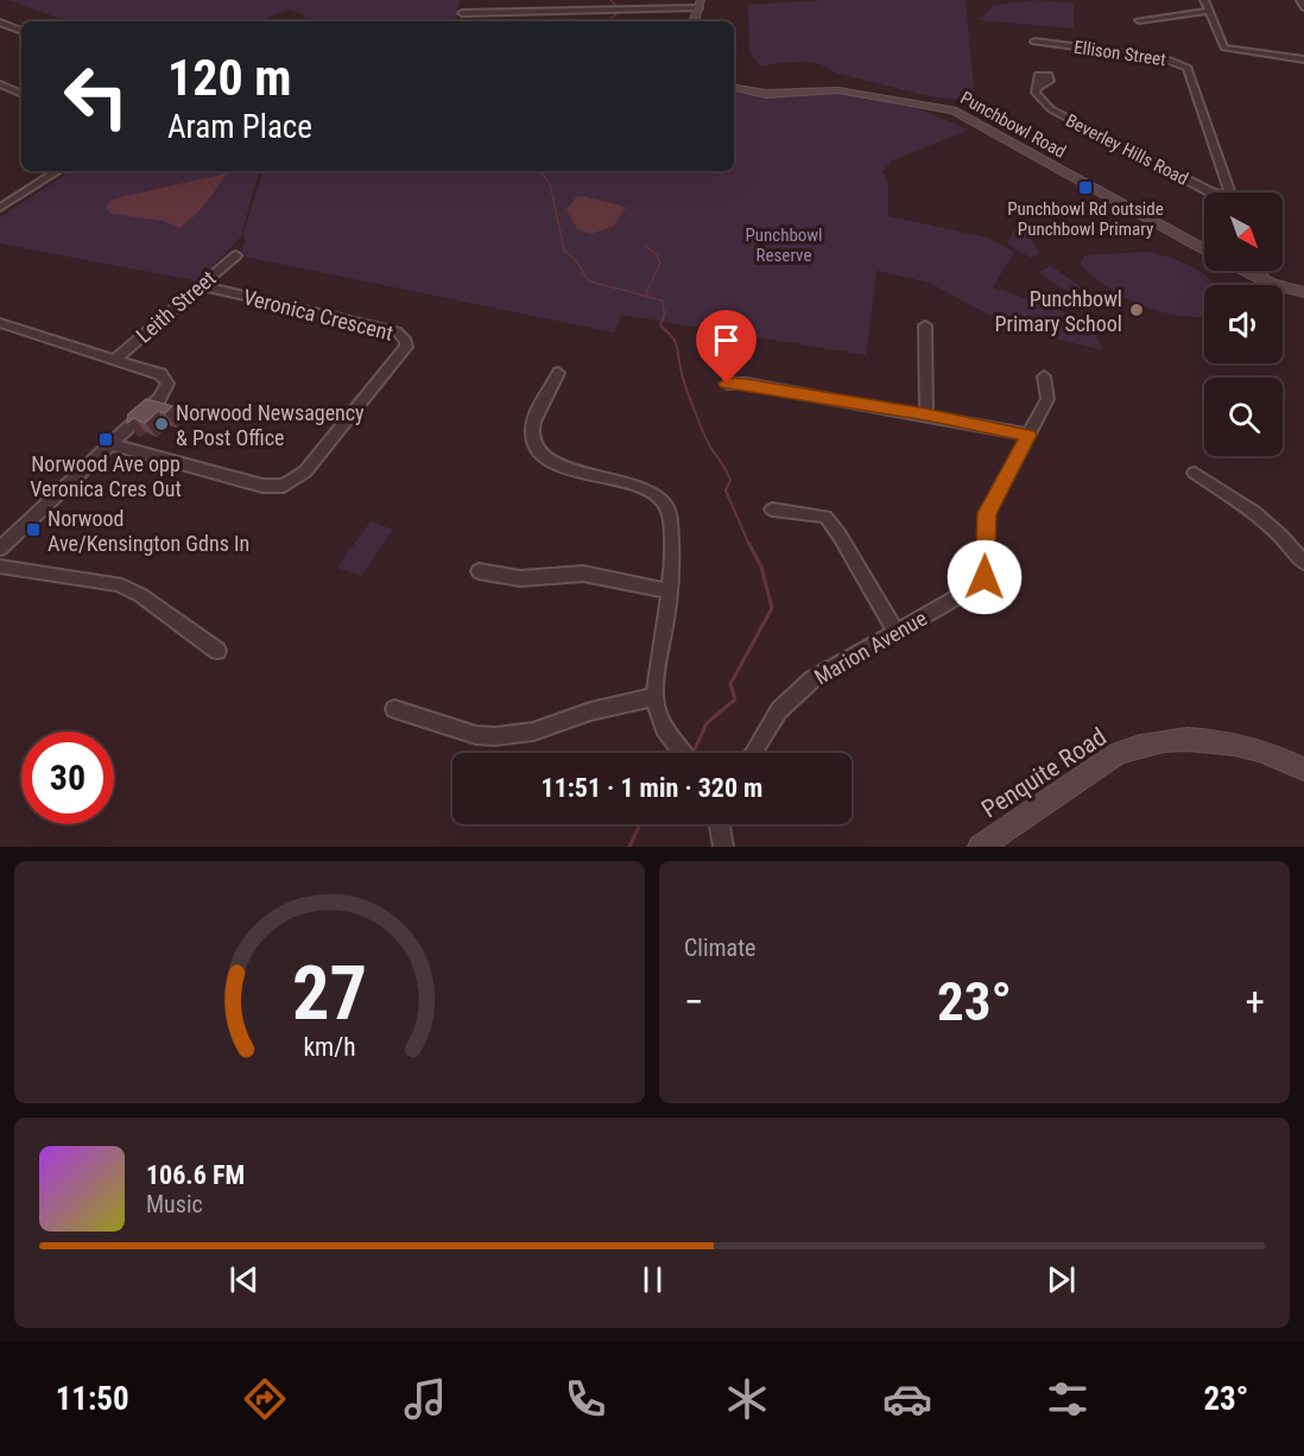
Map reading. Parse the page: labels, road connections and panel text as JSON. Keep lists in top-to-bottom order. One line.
{"streets":{"street":["Ellison Street","Punchbowl Road","Beverley Hills Road","Leith Street","Veronica Crescent","Marion Avenue","Penquite Road"]},"crossings":[["Leith Street","Veronica Crescent"]],"parks":["Punchbowl Reserve"],"places":{"transit":["Punchbowl Rd outside Punchbowl Primary","Norwood Ave opp Veronica Cres Out","Norwood Ave/Kensington Gdns In"],"other":["Punchbowl Primary School","Norwood Newsagency & Post Office"]},"north":"bottom right","page":{"turn":["120 m","Aram Place"],"limit":"30","trip":"11:51 · 1 min · 320 m","tile":"Climate","heat":["−","23°","+"],"song":["106.6 FM","Music"],"tabs":["11:50","23°"],"gauge":["27","km/h"]}}
